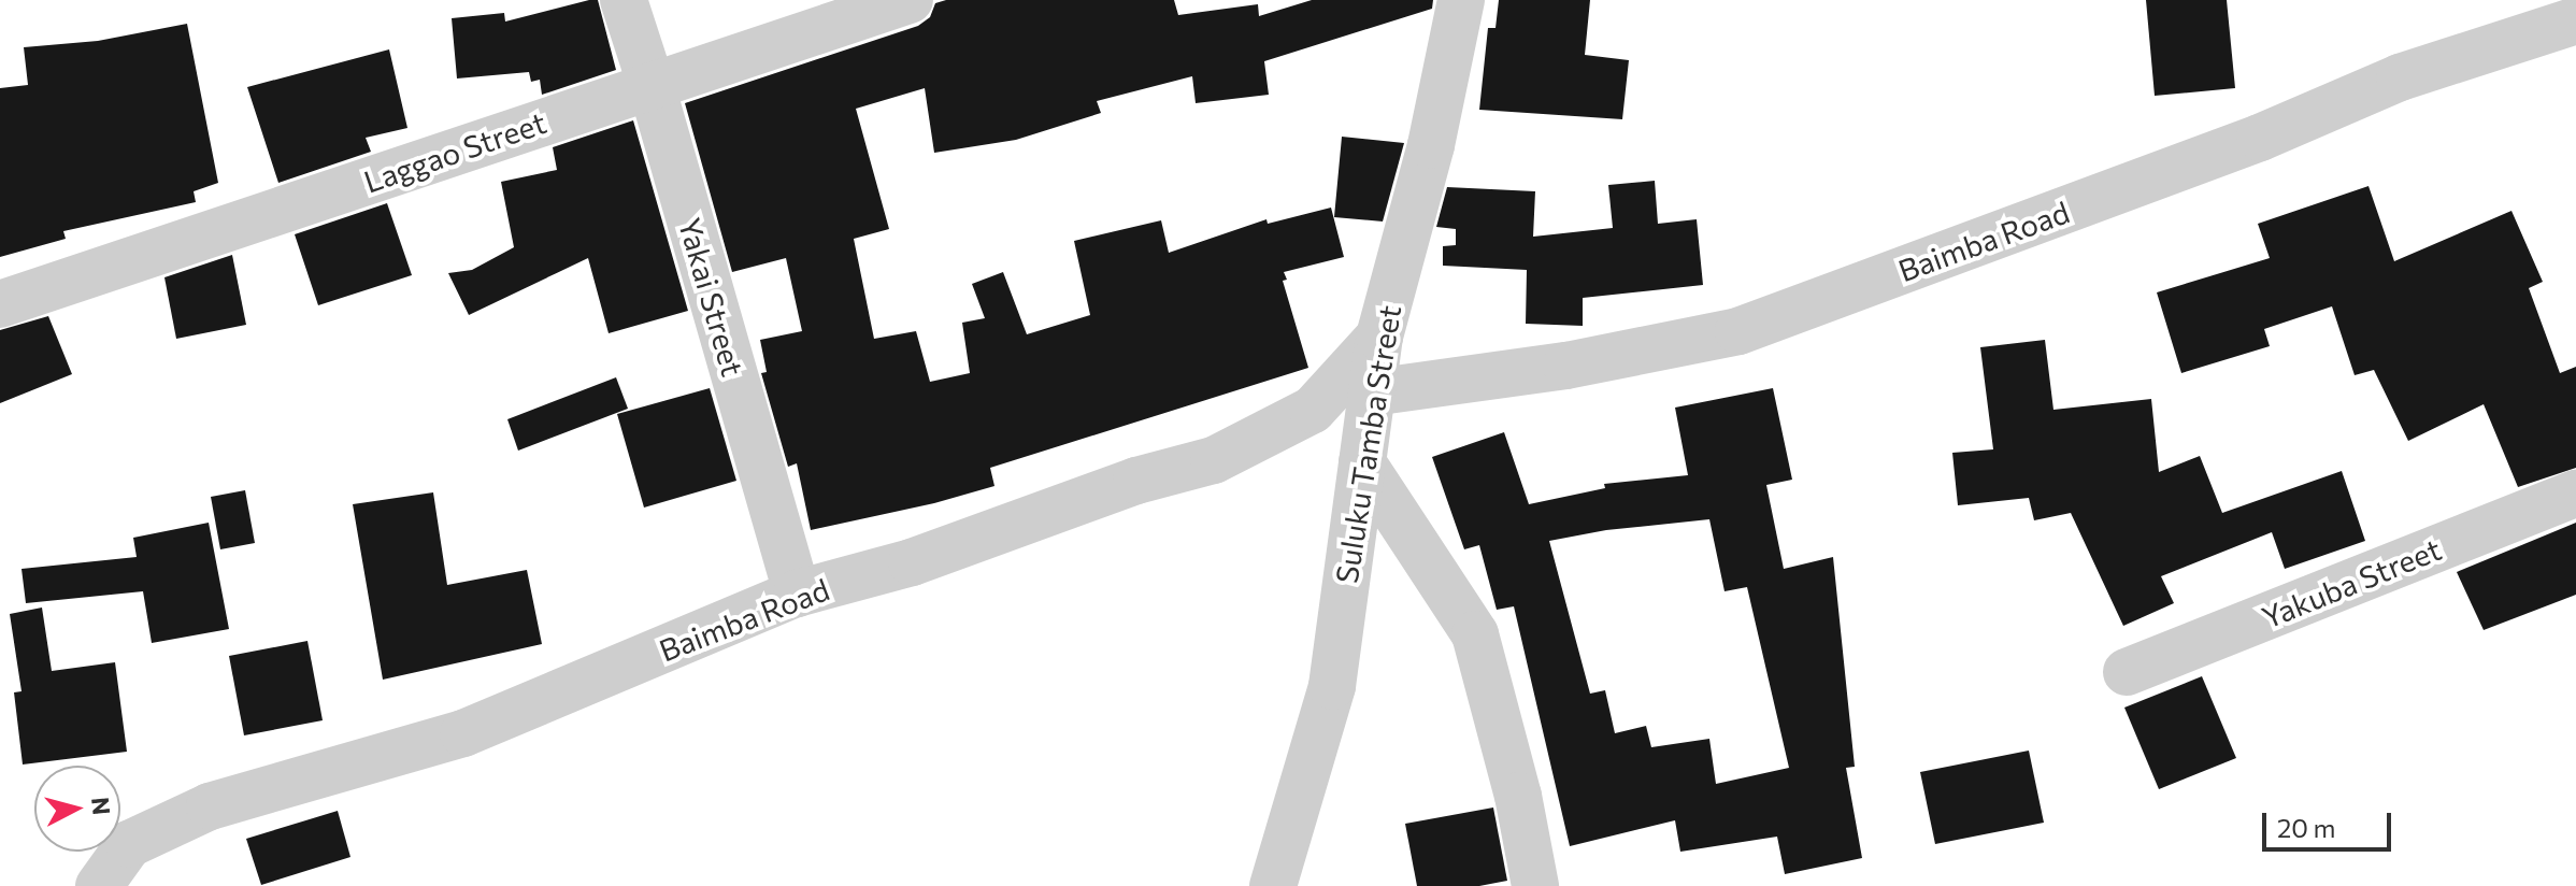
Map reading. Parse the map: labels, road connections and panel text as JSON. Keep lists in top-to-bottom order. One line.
{"streets":{"street":["Laggao Street","Baimba Road","Yakai Street","Suluku Tamba Street","Yakuba Street"]},"crossings":[["Laggao Street","Yakai Street"],["Baimba Road","Yakai Street"],["Baimba Road","Suluku Tamba Street"]],"scale_bar":"20 m","north":"right"}
